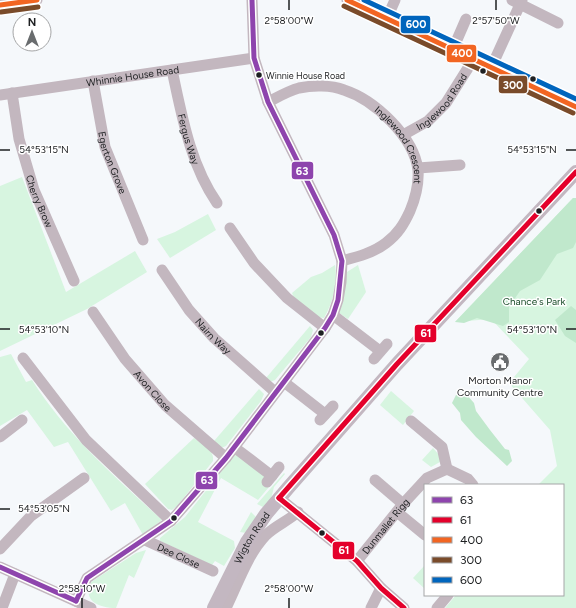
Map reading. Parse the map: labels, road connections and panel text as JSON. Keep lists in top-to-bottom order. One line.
{"streets":{"main road":["Wigton Road"],"street":["Whinnie House Road","Inglewood Road","Fergus Way","Inglewood Crescent","Egerton Grove","Cherry Brow","Nairn Way","Avon Close","Dunmallet Rigg","Dee Close"]},"crossings":[["Whinnie House Road","Fergus Way"],["Whinnie House Road","Egerton Grove"],["Whinnie House Road","Cherry Brow"],["Inglewood Road","Inglewood Crescent"]],"parks":["Chance's Park"],"places":{"other":["Winnie House Road"],"public building":["Morton Manor Community Centre"]},"lines":["transit line 63","transit line 400","transit line 600","transit line 300","transit line 61"],"legend":["63","61","400","300","600"],"north":"top","coordinates":["2°58'00\"W","2°57'50\"W","54°53'15\"N","54°53'10\"N","54°53'05\"N","2°58'10\"W"]}
